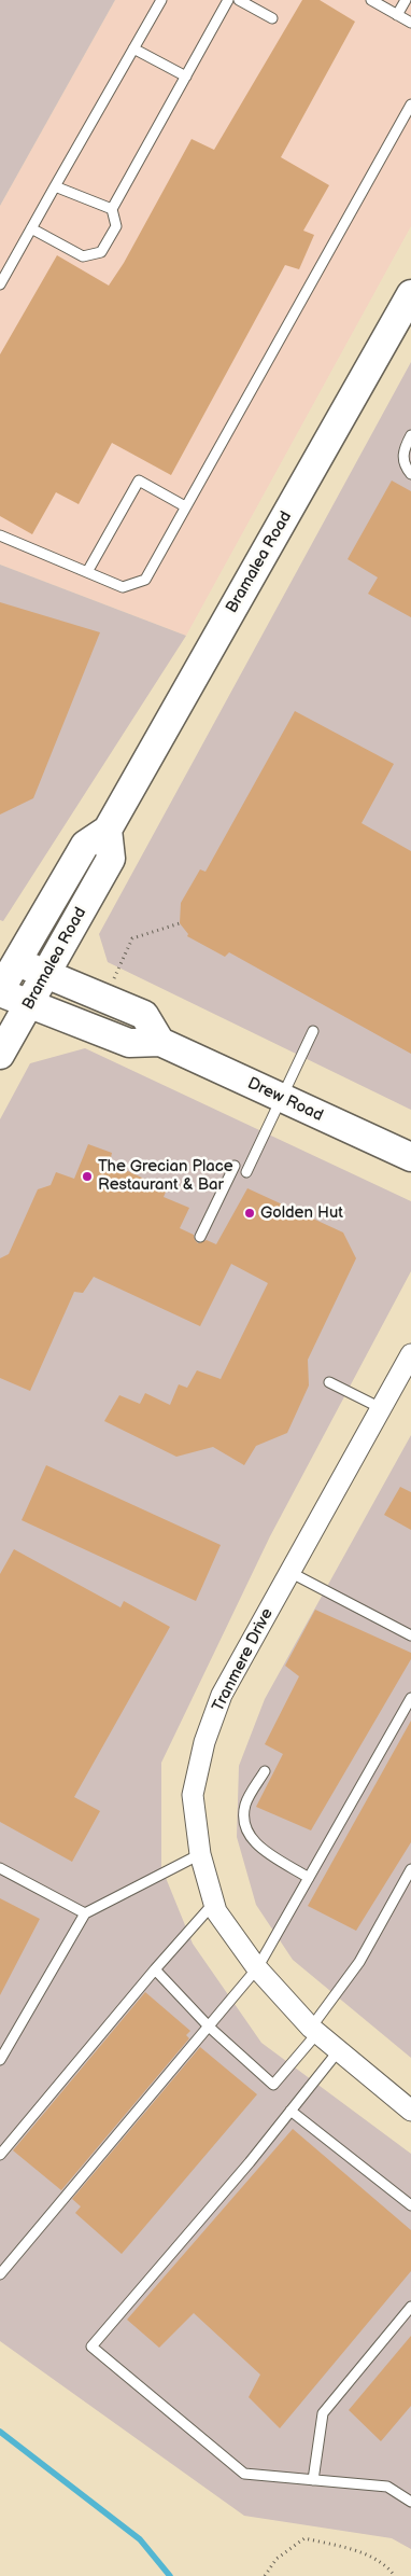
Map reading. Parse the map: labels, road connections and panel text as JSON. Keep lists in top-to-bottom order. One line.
{"streets":{"main road":["Bramalea Road","Drew Road"],"street":["Tranmere Drive"]},"crossings":[["Bramalea Road","Drew Road"]],"places":["The Grecian Place Restaurant & Bar","Golden Hut"]}
